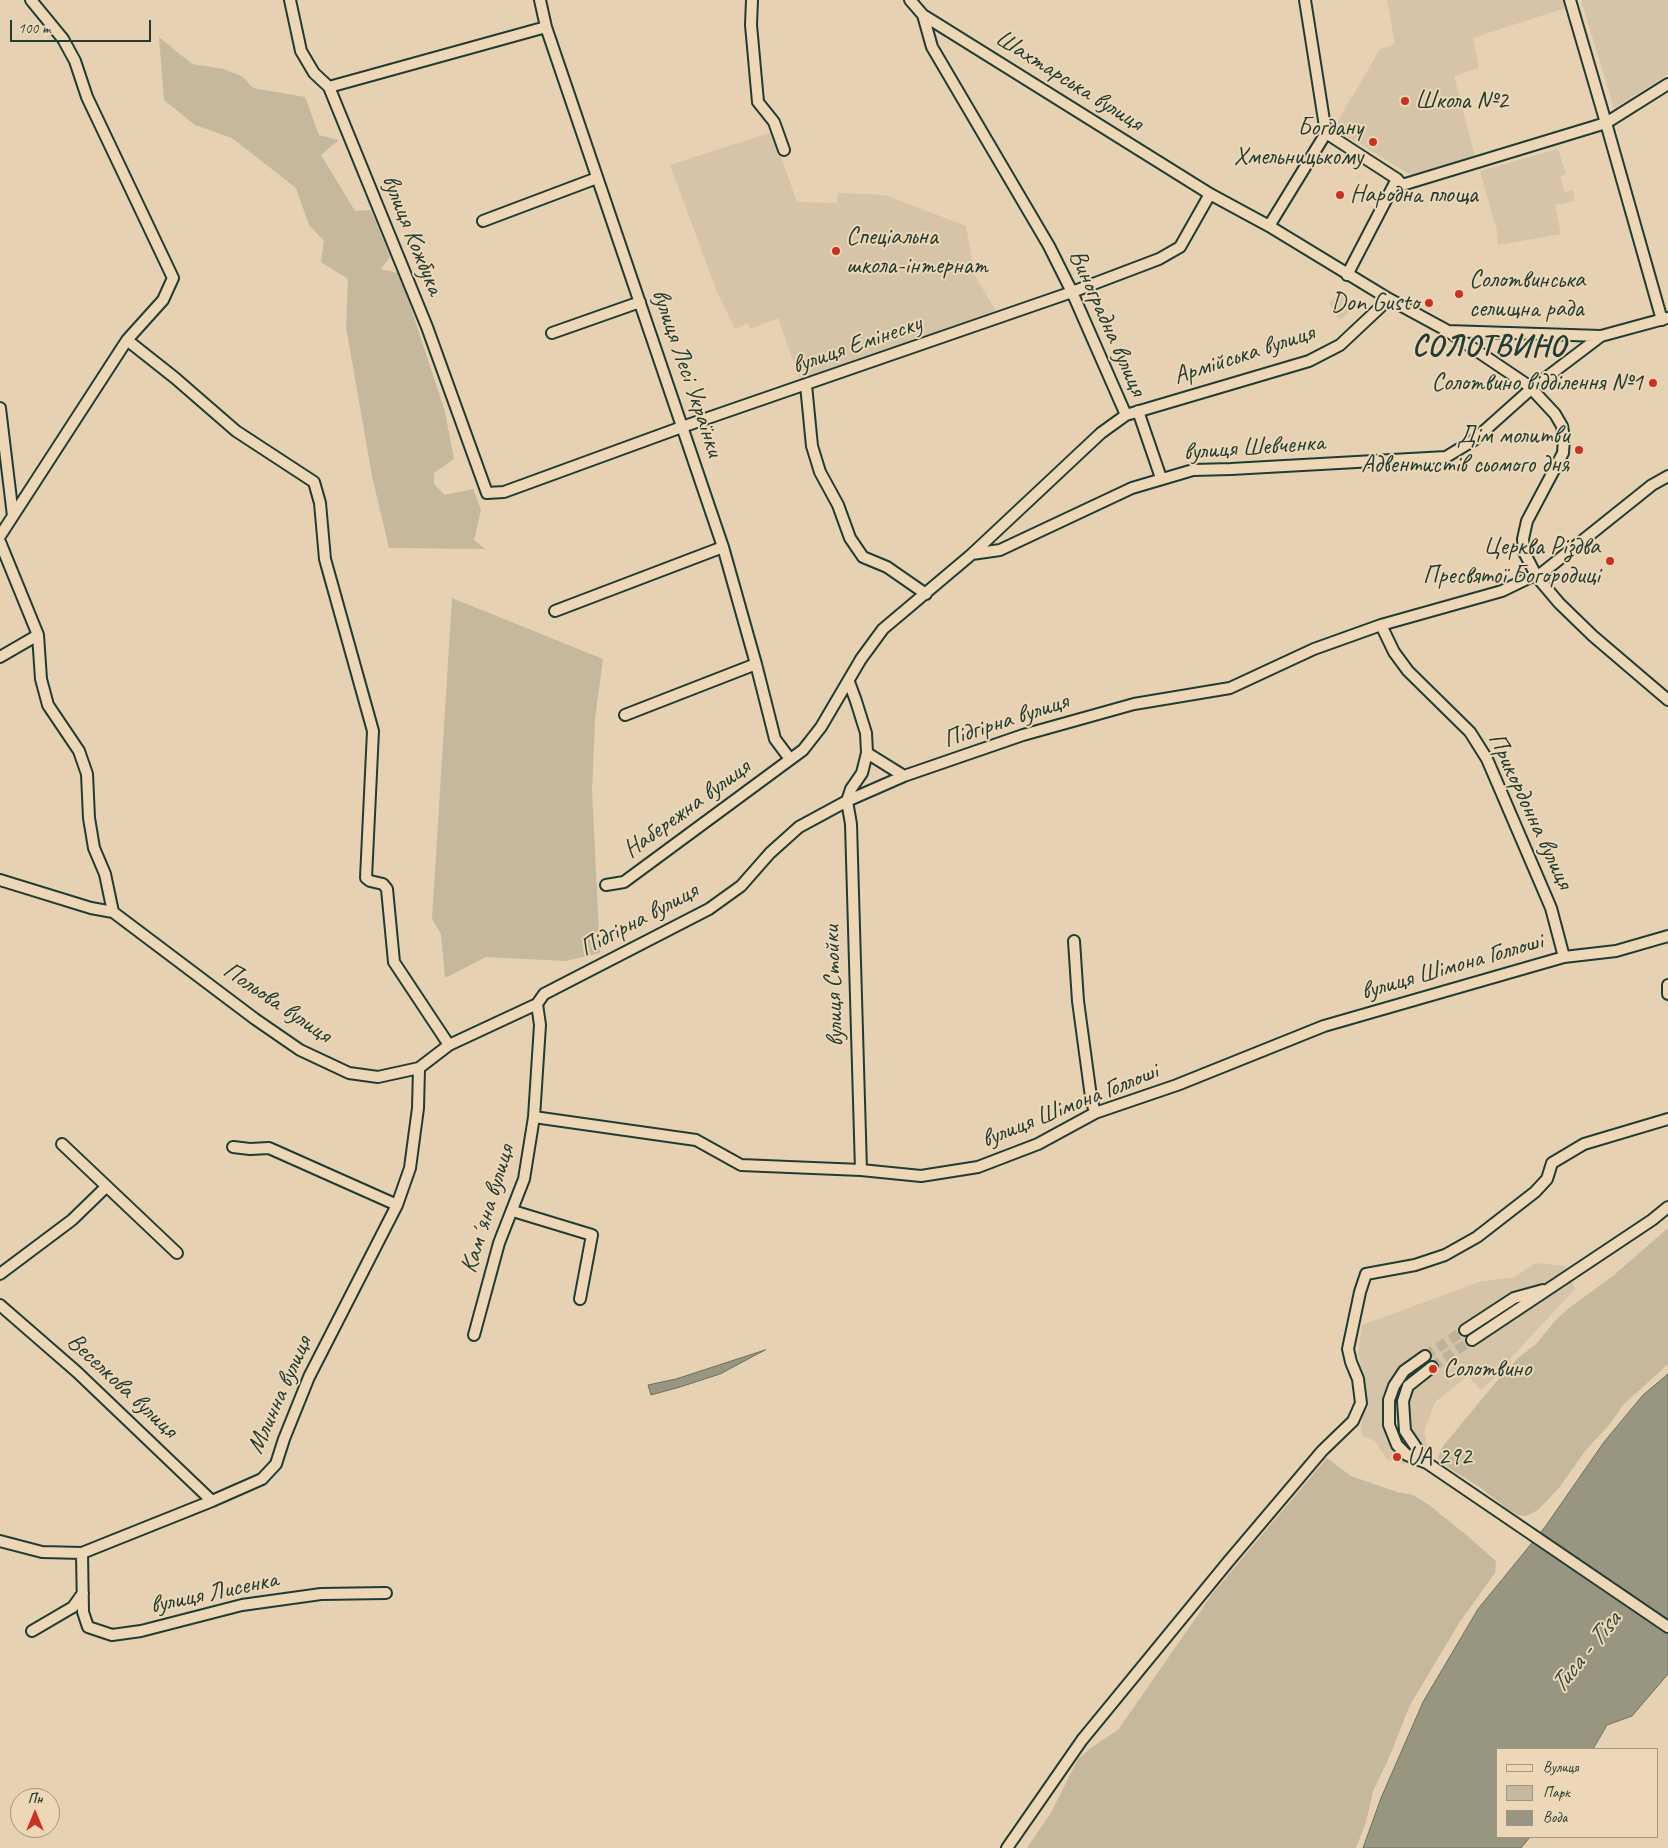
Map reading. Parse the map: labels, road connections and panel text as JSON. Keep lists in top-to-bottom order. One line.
{"streets":{"street":["Шахтарська вулиця","вулиця Кожбука","Виноградна вулиця","вулиця Емінеску","Армійська вулиця","вулиця Лесі Українки","вулиця Шевченка","Підгірна вулиця","Набережна вулиця","Прикордонна вулиця","вулиця Шімона Голлоші","вулиця Стойки","Польова вулиця","Камʼяна вулиця","Веселкова вулиця","Млинна вулиця","вулиця Лисенка"]},"crossings":[["Шахтарська вулиця","Виноградна вулиця"],["Шахтарська вулиця","вулиця Емінеску"],["Шахтарська вулиця","Армійська вулиця"],["Шахтарська вулиця","вулиця Шевченка"],["Шахтарська вулиця","Підгірна вулиця"],["вулиця Кожбука","вулиця Емінеску"],["Виноградна вулиця","вулиця Емінеску"],["Виноградна вулиця","Армійська вулиця"],["Виноградна вулиця","вулиця Лесі Українки"],["Виноградна вулиця","вулиця Шевченка"],["Виноградна вулиця","Набережна вулиця"],["вулиця Емінеску","вулиця Лесі Українки"],["вулиця Лесі Українки","Набережна вулиця"],["Підгірна вулиця","Прикордонна вулиця"],["Підгірна вулиця","вулиця Стойки"],["Підгірна вулиця","Польова вулиця"],["Підгірна вулиця","Камʼяна вулиця"],["Прикордонна вулиця","вулиця Шімона Голлоші"],["вулиця Шімона Голлоші","вулиця Стойки"],["вулиця Шімона Голлоші","Камʼяна вулиця"],["Польова вулиця","Камʼяна вулиця"],["Польова вулиця","Млинна вулиця"],["Веселкова вулиця","Млинна вулиця"],["Млинна вулиця","вулиця Лисенка"]],"districts":["СОЛОТВИНО"],"water":["Тиса - Tisa"],"places":["Школа №2","Богдану Хмельницькому","Народна площа","Спеціальна школа-інтернат","Солотвинська селищна рада","Don Gusto","Солотвино відділення №1","Дім молитви Адвентистів сьомого дня","Церква Різдва Пресвятої Богородиці","Солотвино","UA 292"],"legend":["Вулиця","Парк","Вода"],"scale_bar":"100 m","north":"top"}
